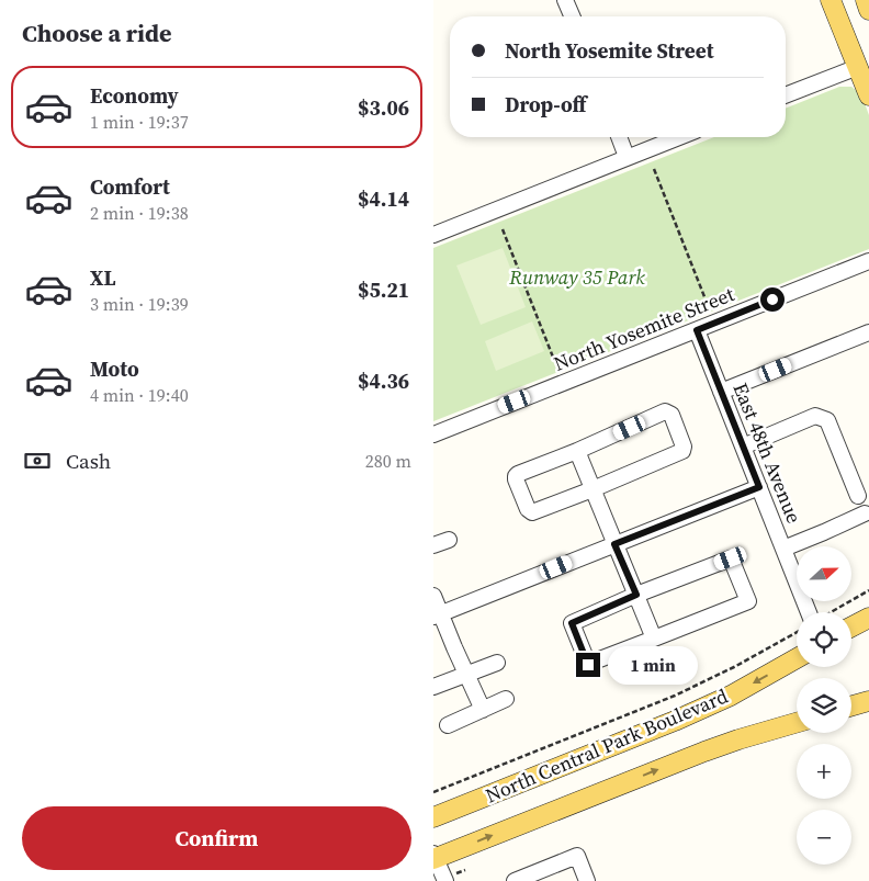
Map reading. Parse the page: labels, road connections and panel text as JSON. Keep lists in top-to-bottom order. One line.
{"streets":{"main road":["North Central Park Boulevard"],"street":["North Yosemite Street","East 48th Avenue"]},"crossings":[["North Yosemite Street","East 48th Avenue"]],"parks":["Runway 35 Park"],"north":"right","page":{"heading":"Choose a ride","banner":["North Yosemite Street","Drop-off"],"list":[{"name":"Economy","note":"1 min · 19:37","value":"$3.06"},{"name":"Comfort","note":"2 min · 19:38","value":"$4.14"},{"name":"XL","note":"3 min · 19:39","value":"$5.21"},{"name":"Moto","note":"4 min · 19:40","value":"$4.36"}],"pay":["Cash","280 m"],"map_buttons":["+","−"],"bubble":"1 min","buttons":"Confirm"}}
